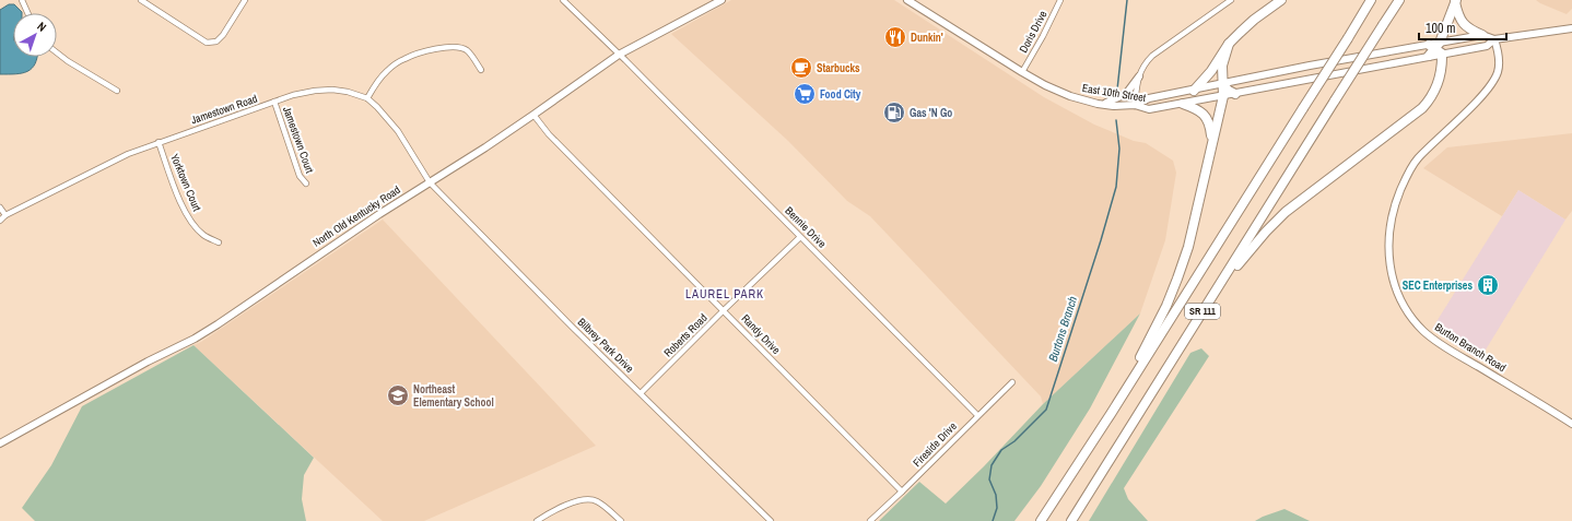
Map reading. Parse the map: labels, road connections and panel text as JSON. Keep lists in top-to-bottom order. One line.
{"streets":{"highway":["SR 111"],"street":["Doris Drive","East 10th Street","Jamestown Road","Jamestown Court","Yorktown Court","North Old Kentucky Road","Bennie Drive","Randy Drive","Roberts Road","Bilbrey Park Drive","Burton Branch Road","Fireside Drive"]},"crossings":[["Doris Drive","East 10th Street"],["Jamestown Road","Jamestown Court"],["Jamestown Road","Yorktown Court"],["Jamestown Road","North Old Kentucky Road"],["Jamestown Road","Bilbrey Park Drive"],["North Old Kentucky Road","Bennie Drive"],["North Old Kentucky Road","Randy Drive"],["North Old Kentucky Road","Bilbrey Park Drive"],["Bennie Drive","Roberts Road"],["Bennie Drive","Fireside Drive"],["Randy Drive","Roberts Road"],["Randy Drive","Fireside Drive"],["Roberts Road","Bilbrey Park Drive"]],"districts":["LAUREL PARK"],"water":["Burtons Branch"],"places":{"restaurant":["Dunkin'"],"cafe":["Starbucks"],"supermarket":["Food City"],"fuel station":["Gas 'N Go"],"building":["SEC Enterprises"],"school or university":["Northeast Elementary School"]},"scale_bar":"100 m","north":"top right"}
